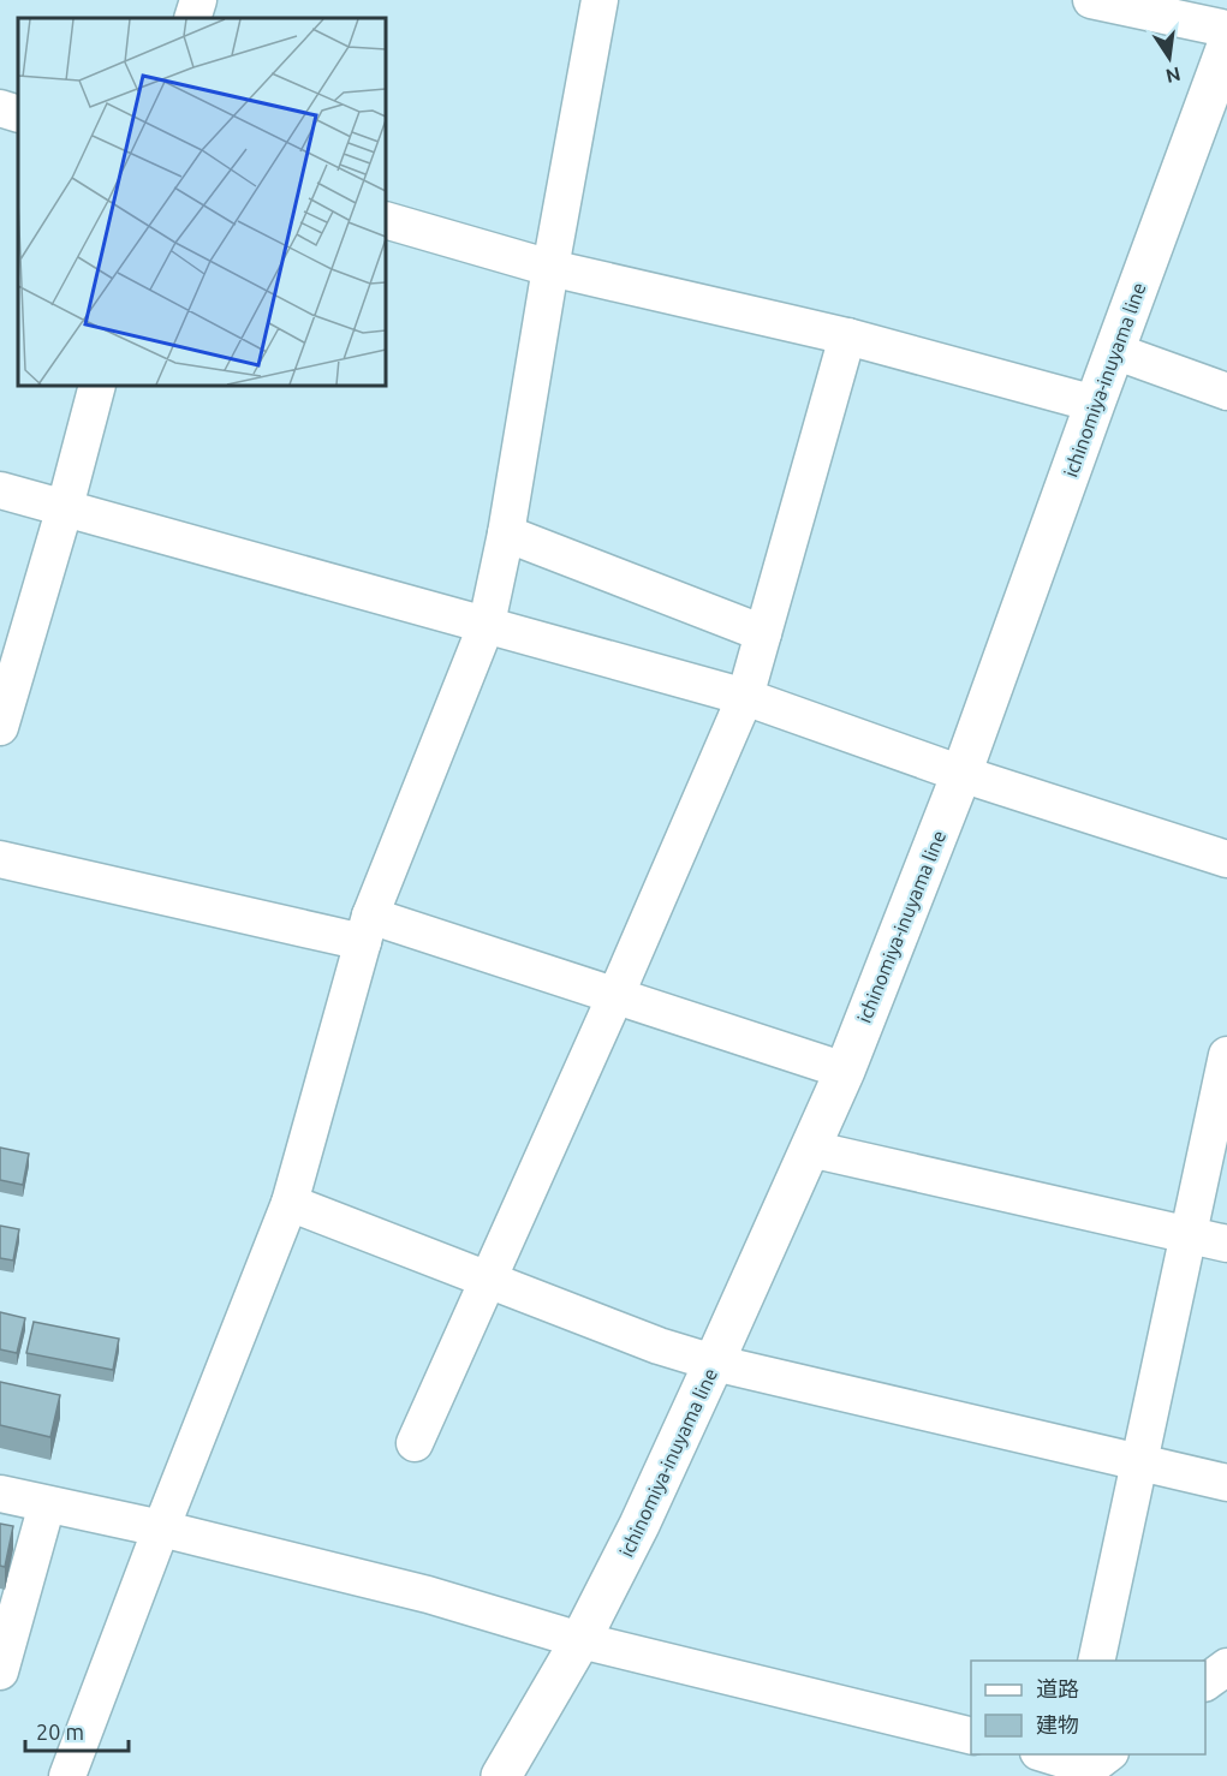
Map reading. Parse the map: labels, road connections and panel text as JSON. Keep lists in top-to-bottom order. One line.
{"streets":{"main road":["ichinomiya-inuyama line"]},"legend":["道路","建物"],"scale_bar":"20 m","north":"bottom"}
